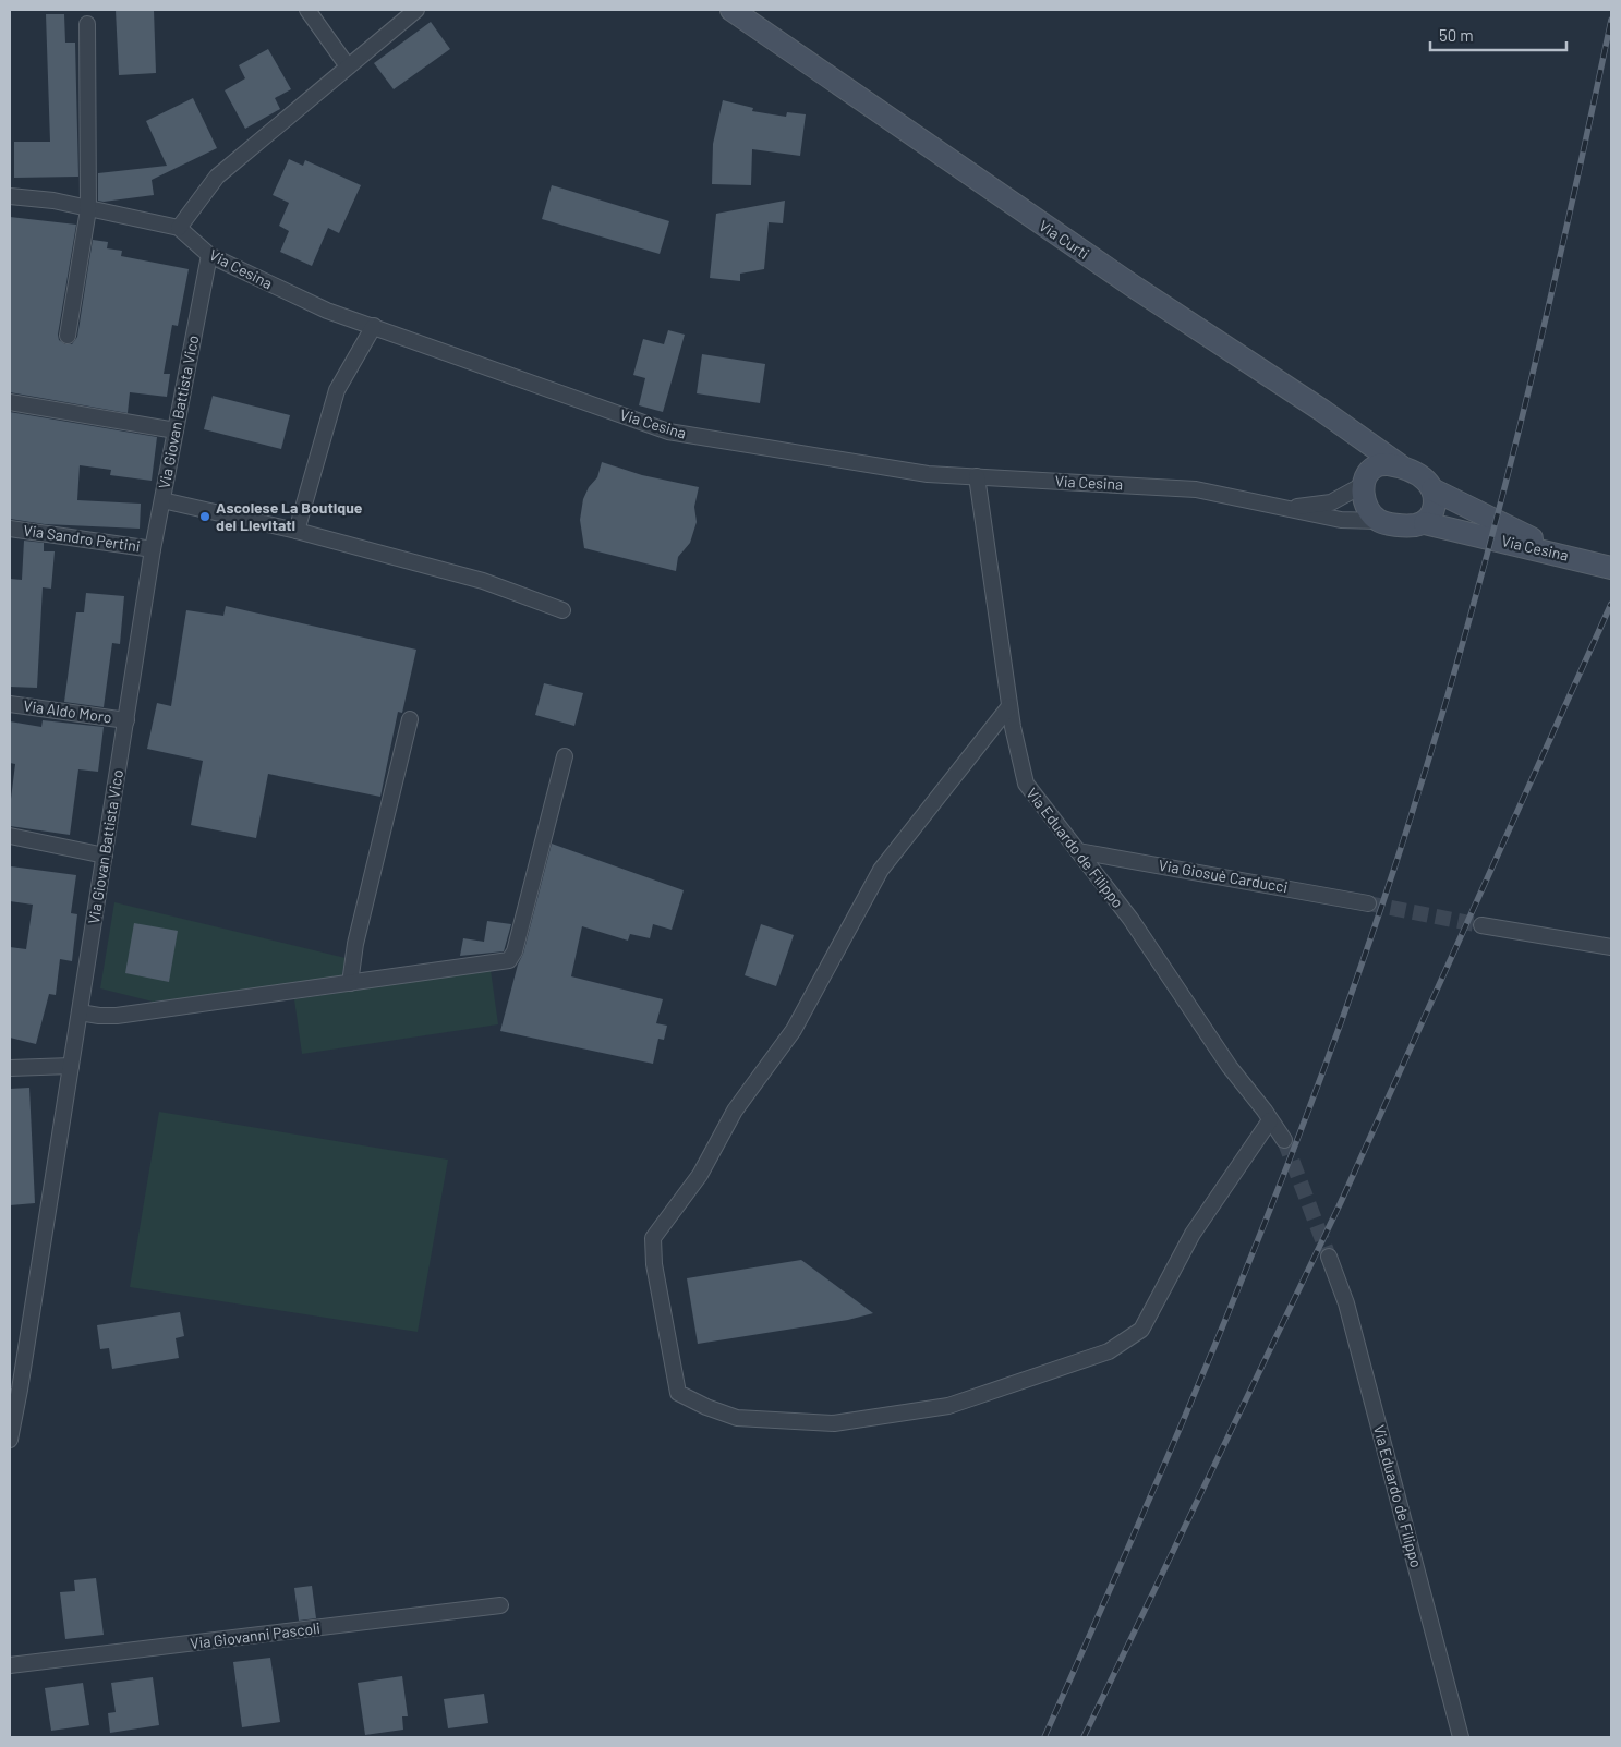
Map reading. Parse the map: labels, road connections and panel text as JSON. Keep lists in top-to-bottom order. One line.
{"streets":{"main road":["Via Curti","Via Cesina"],"street":["Via Giovan Battista Vico","Via Sandro Pertini","Via Aldo Moro","Via Eduardo de Filippo","Via Giosuè Carducci","Via Giovanni Pascoli"]},"crossings":[["Via Curti","Via Cesina"],["Via Cesina","Via Giovan Battista Vico"],["Via Cesina","Via Eduardo de Filippo"],["Via Giovan Battista Vico","Via Sandro Pertini"],["Via Giovan Battista Vico","Via Aldo Moro"],["Via Eduardo de Filippo","Via Giosuè Carducci"]],"places":["Ascolese La Boutique dei Lievitati"],"scale_bar":"50 m"}
